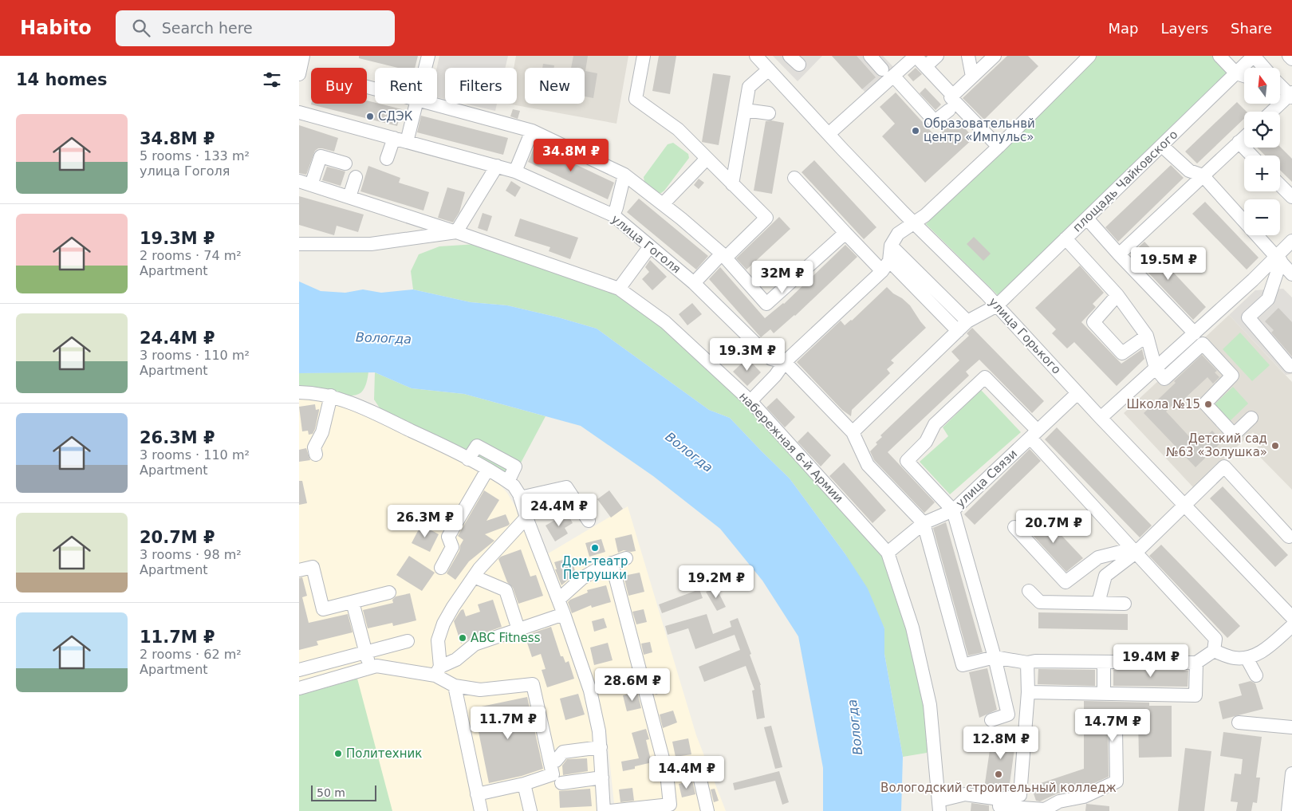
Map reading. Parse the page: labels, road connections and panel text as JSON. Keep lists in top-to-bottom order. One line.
{"streets":{"street":["площадь Чайковского","улица Гоголя","улица Горького","набережная 6-й Армии","улица Связи"]},"crossings":[["площадь Чайковского","улица Горького"],["улица Горького","улица Связи"],["набережная 6-й Армии","улица Связи"]],"water":["Вологда"],"places":["СДЭК","Образовательнвй центр «Импульс»","Школа №15","Детский сад №63 «Золушка»","Дом-театр Петрушки","ABC Fitness","Политехник","Вологодский строительный колледж"],"scale_bar":"50 m","north":"top","page":{"header":"Habito","search":"Search here","nav":["Map","Layers","Share"],"heading":"14 homes","map_buttons":["+","−"],"chip":["Buy","Rent","Filters","New"],"list":[{"name":"34.8M ₽","note":"5 rooms · 133 m² · улица Гоголя"},{"name":"19.3M ₽","note":"2 rooms · 74 m² · Apartment"},{"name":"24.4M ₽","note":"3 rooms · 110 m² · Apartment"},{"name":"26.3M ₽","note":"3 rooms · 110 m² · Apartment"},{"name":"20.7M ₽","note":"3 rooms · 98 m² · Apartment"},{"name":"11.7M ₽","note":"2 rooms · 62 m² · Apartment"}],"price":["34.8M ₽","19.5M ₽","32M ₽","19.3M ₽","24.4M ₽","26.3M ₽","20.7M ₽","19.2M ₽","19.4M ₽","28.6M ₽","11.7M ₽","14.7M ₽","12.8M ₽","14.4M ₽"],"scale":"50 m"}}
